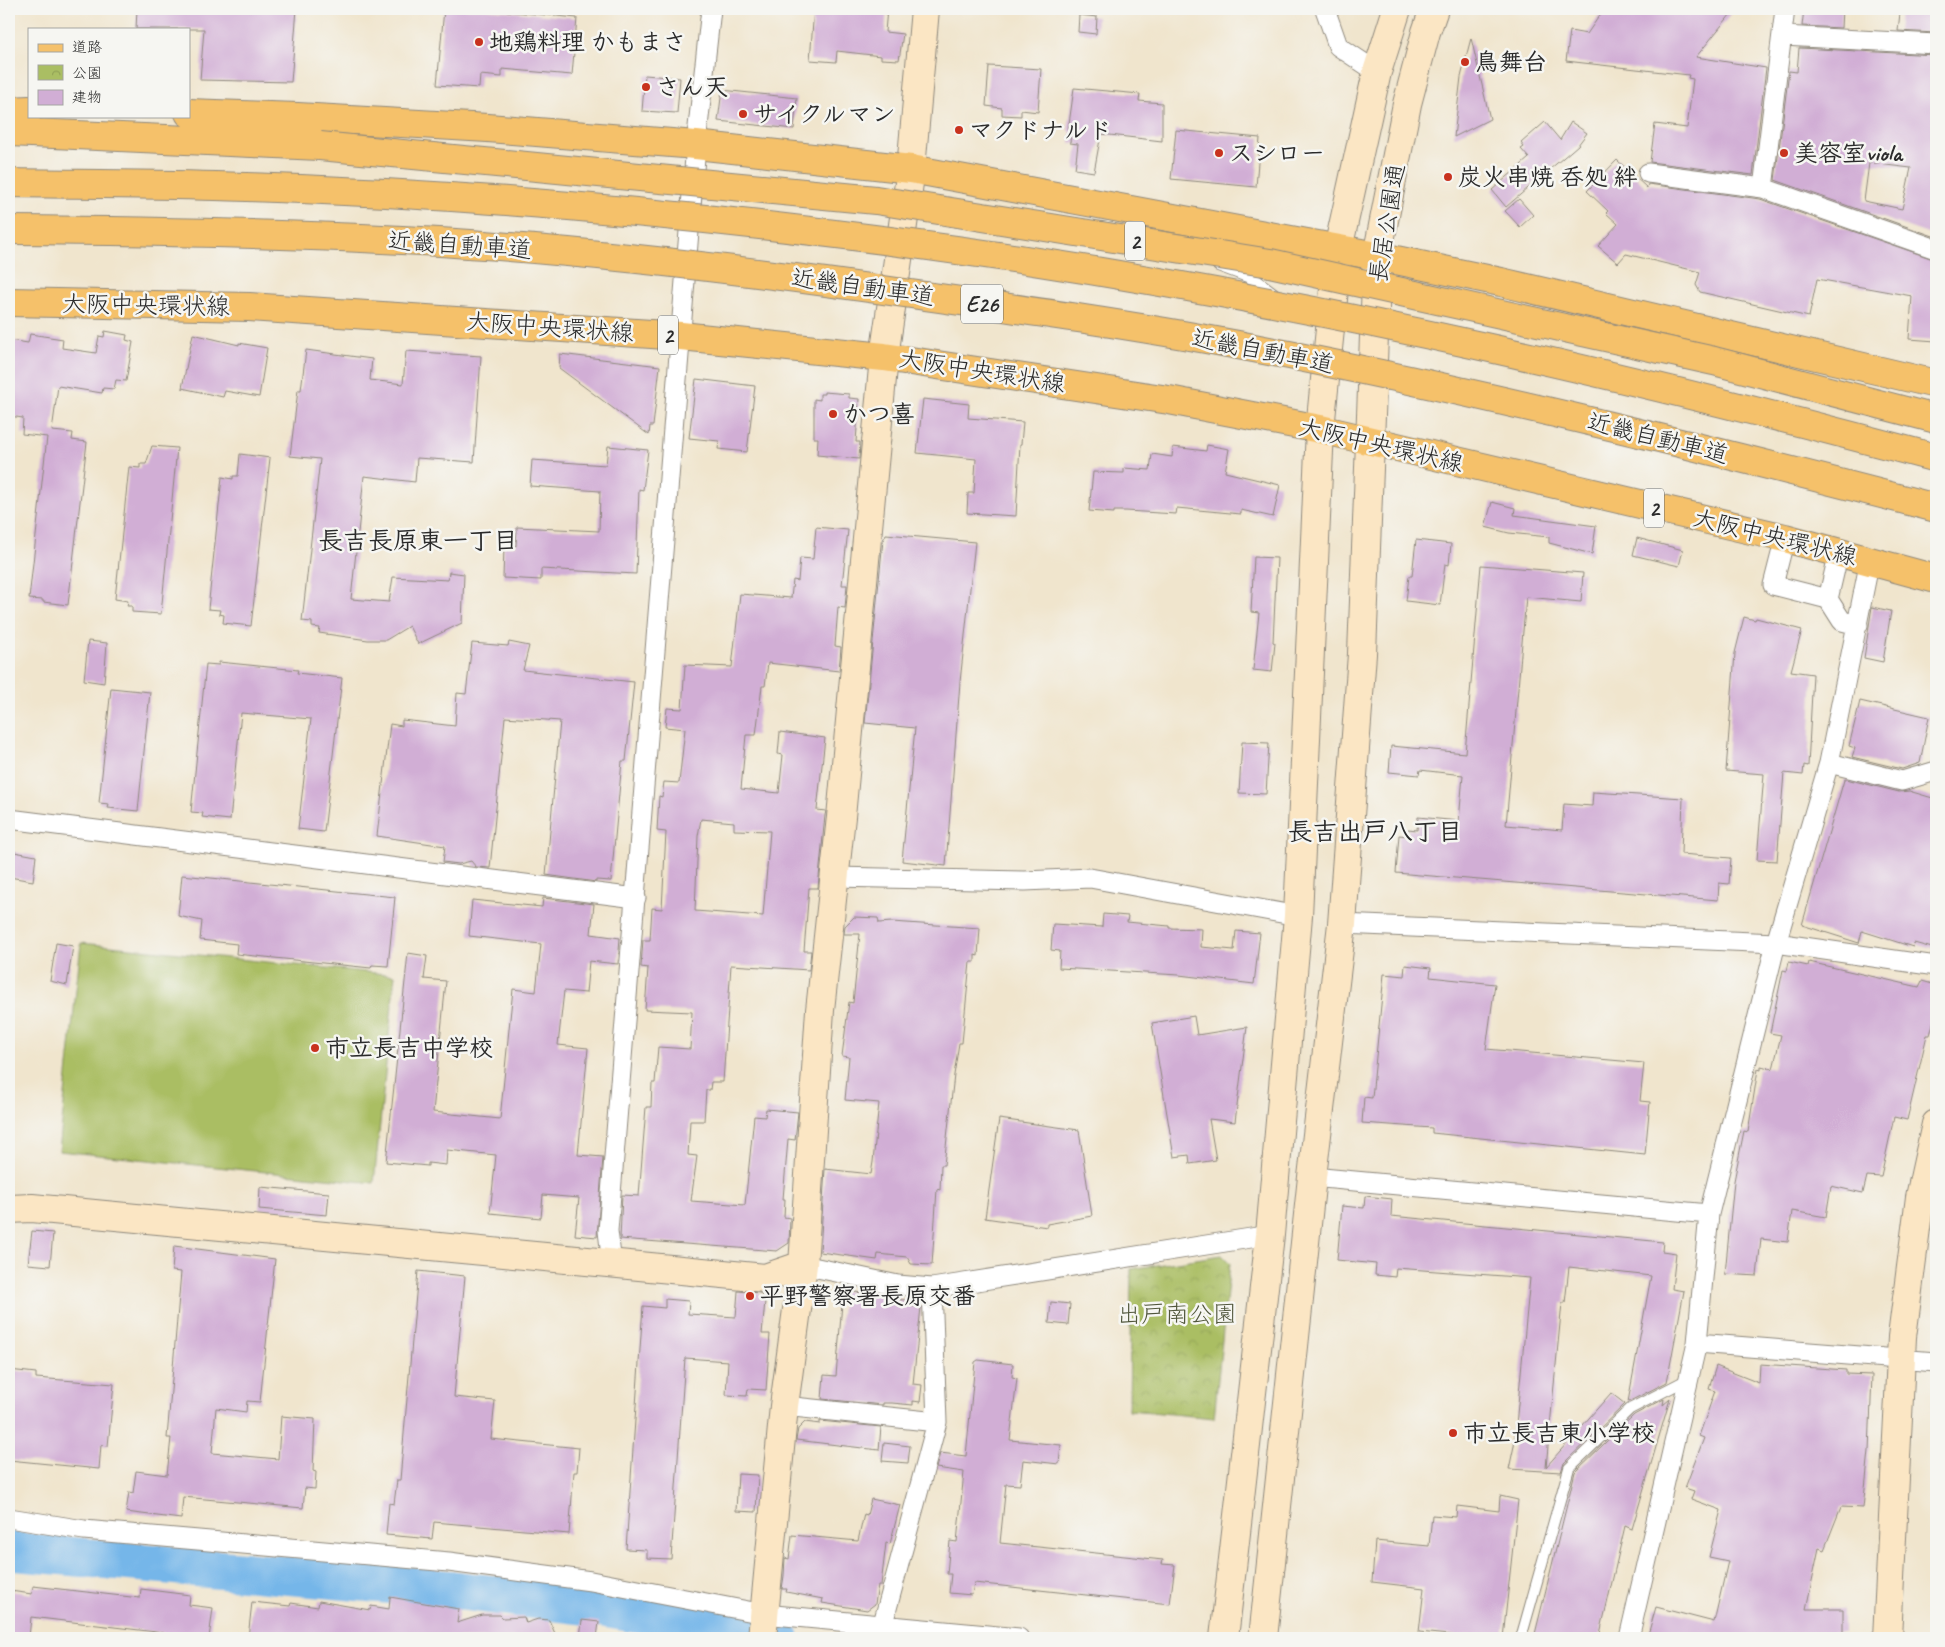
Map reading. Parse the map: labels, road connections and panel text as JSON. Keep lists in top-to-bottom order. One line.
{"streets":{"main road":["2","近畿自動車道","E26","大阪中央環状線"],"street":["長居公園通"]},"crossings":[["長居公園通","2"],["長居公園通","大阪中央環状線"]],"districts":["長吉長原東一丁目","長吉出戸八丁目"],"parks":["出戸南公園"],"places":["地鶏料理 かもまさ","鳥舞台","さん天","サイクルマン","マクドナルド","スシロー","美容室viola","炭火串焼 呑処 絆","かつ喜","市立長吉中学校","平野警察署長原交番","市立長吉東小学校"],"legend":["道路","公園","建物"]}
